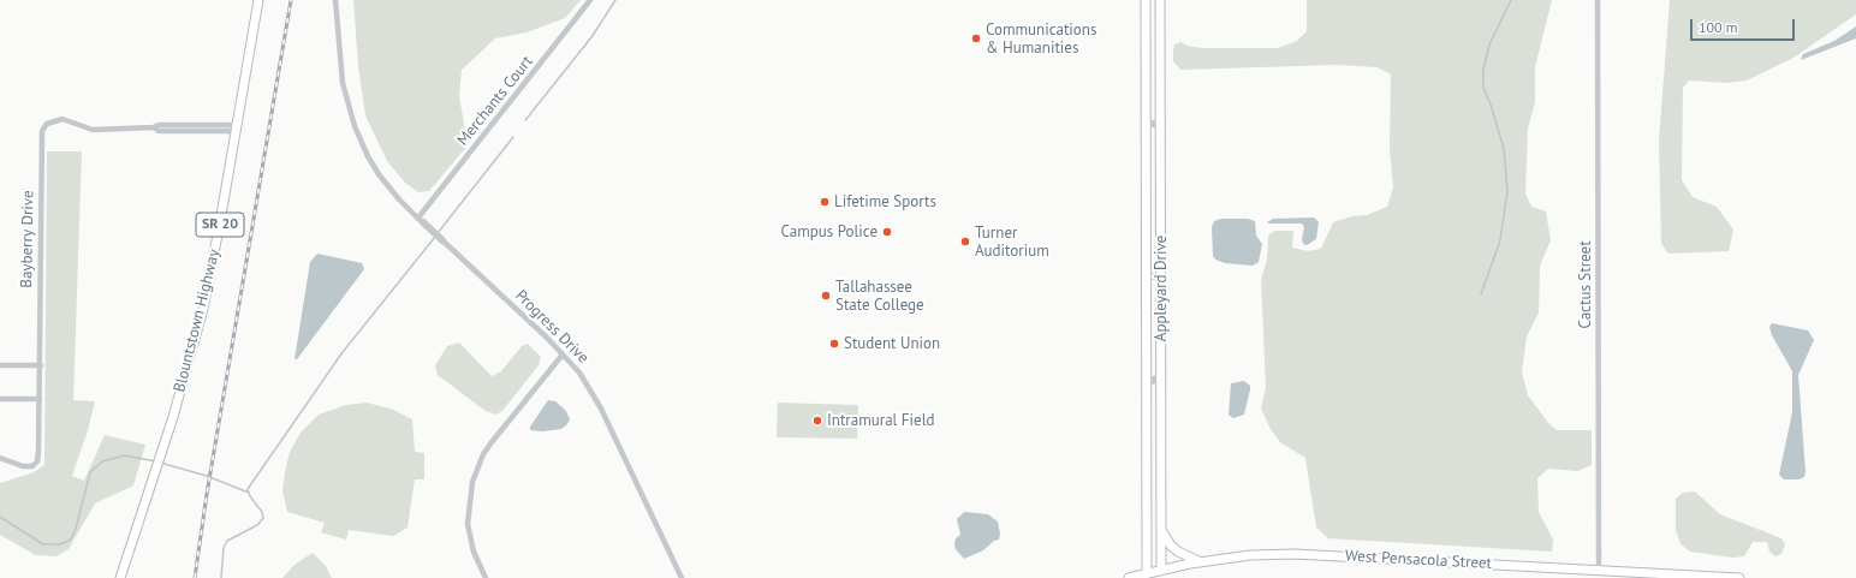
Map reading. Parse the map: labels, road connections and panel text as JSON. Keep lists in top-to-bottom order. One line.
{"streets":{"main road":["SR 20","Appleyard Drive","Blountstown Highway","West Pensacola Street"],"street":["Merchants Court","Bayberry Drive","Cactus Street","Progress Drive"]},"crossings":[["Merchants Court","Progress Drive"],["Bayberry Drive","Blountstown Highway"],["Cactus Street","West Pensacola Street"],["Appleyard Drive","West Pensacola Street"]],"places":["Communications & Humanities","Lifetime Sports","Campus Police","Turner Auditorium","Tallahassee State College","Student Union","Intramural Field"],"scale_bar":"100 m"}
